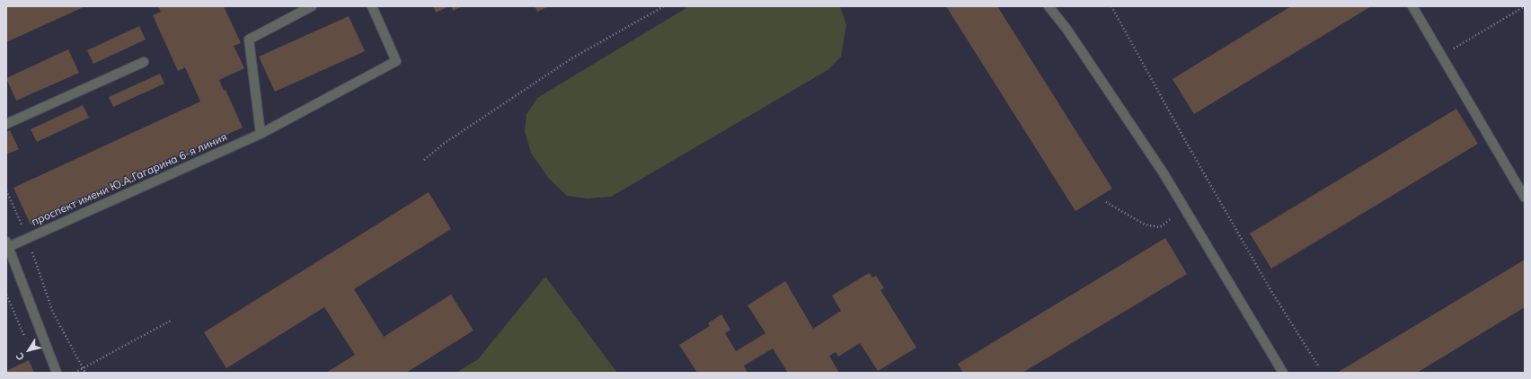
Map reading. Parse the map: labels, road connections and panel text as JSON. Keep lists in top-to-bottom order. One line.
{"streets":{"street":["проспект имени Ю.А.Гагарина 6-я линия"]},"north":"bottom left"}
